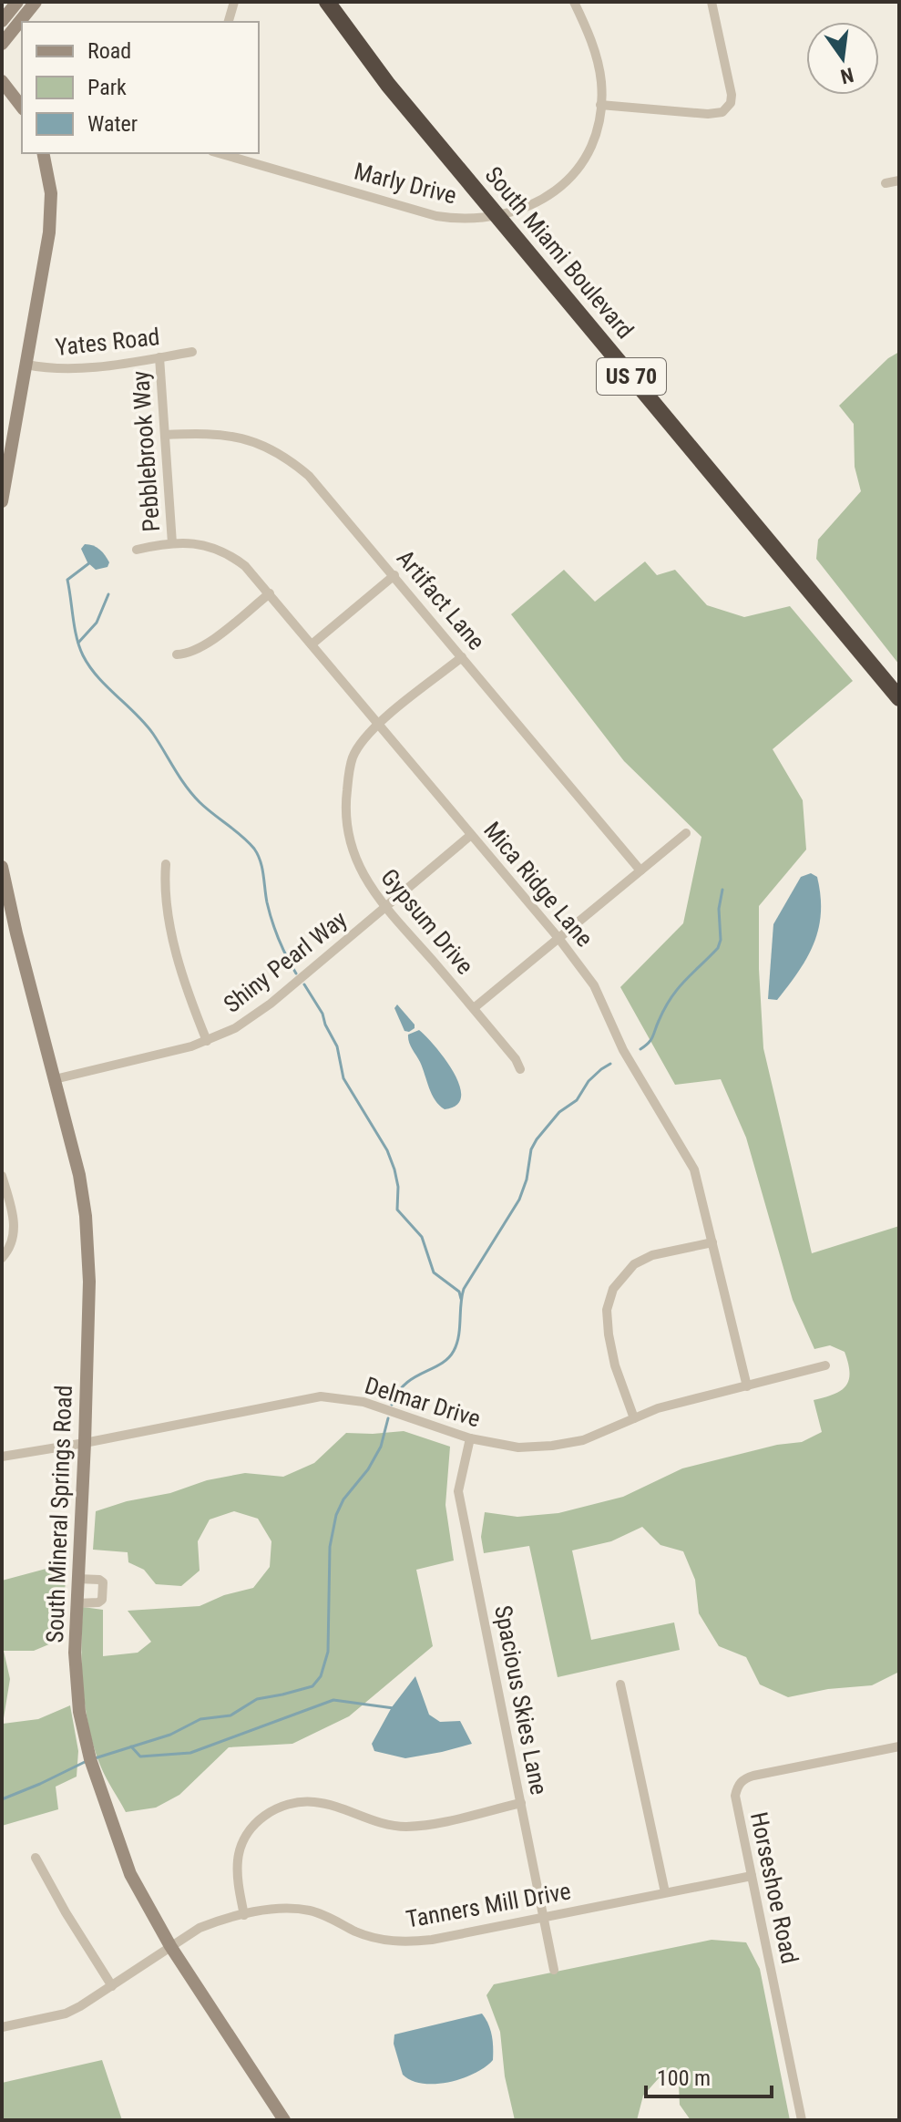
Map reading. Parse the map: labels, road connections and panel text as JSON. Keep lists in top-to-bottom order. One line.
{"streets":{"highway":["South Miami Boulevard","US 70"],"street":["Marly Drive","Yates Road","Pebblebrook Way","Artifact Lane","Mica Ridge Lane","Gypsum Drive","Shiny Pearl Way","Delmar Drive","South Mineral Springs Road","Spacious Skies Lane","Horseshoe Road","Tanners Mill Drive"]},"crossings":[["Marly Drive","South Miami Boulevard"],["Yates Road","Pebblebrook Way"],["Pebblebrook Way","Artifact Lane"],["Pebblebrook Way","Mica Ridge Lane"],["Artifact Lane","Gypsum Drive"],["Mica Ridge Lane","Gypsum Drive"],["Mica Ridge Lane","Shiny Pearl Way"],["Mica Ridge Lane","Delmar Drive"],["Gypsum Drive","Shiny Pearl Way"],["Shiny Pearl Way","South Mineral Springs Road"],["Delmar Drive","South Mineral Springs Road"],["Delmar Drive","Spacious Skies Lane"],["South Mineral Springs Road","Tanners Mill Drive"],["Spacious Skies Lane","Tanners Mill Drive"],["Horseshoe Road","Tanners Mill Drive"]],"legend":["Road","Park","Water"],"scale_bar":"100 m","north":"bottom"}
